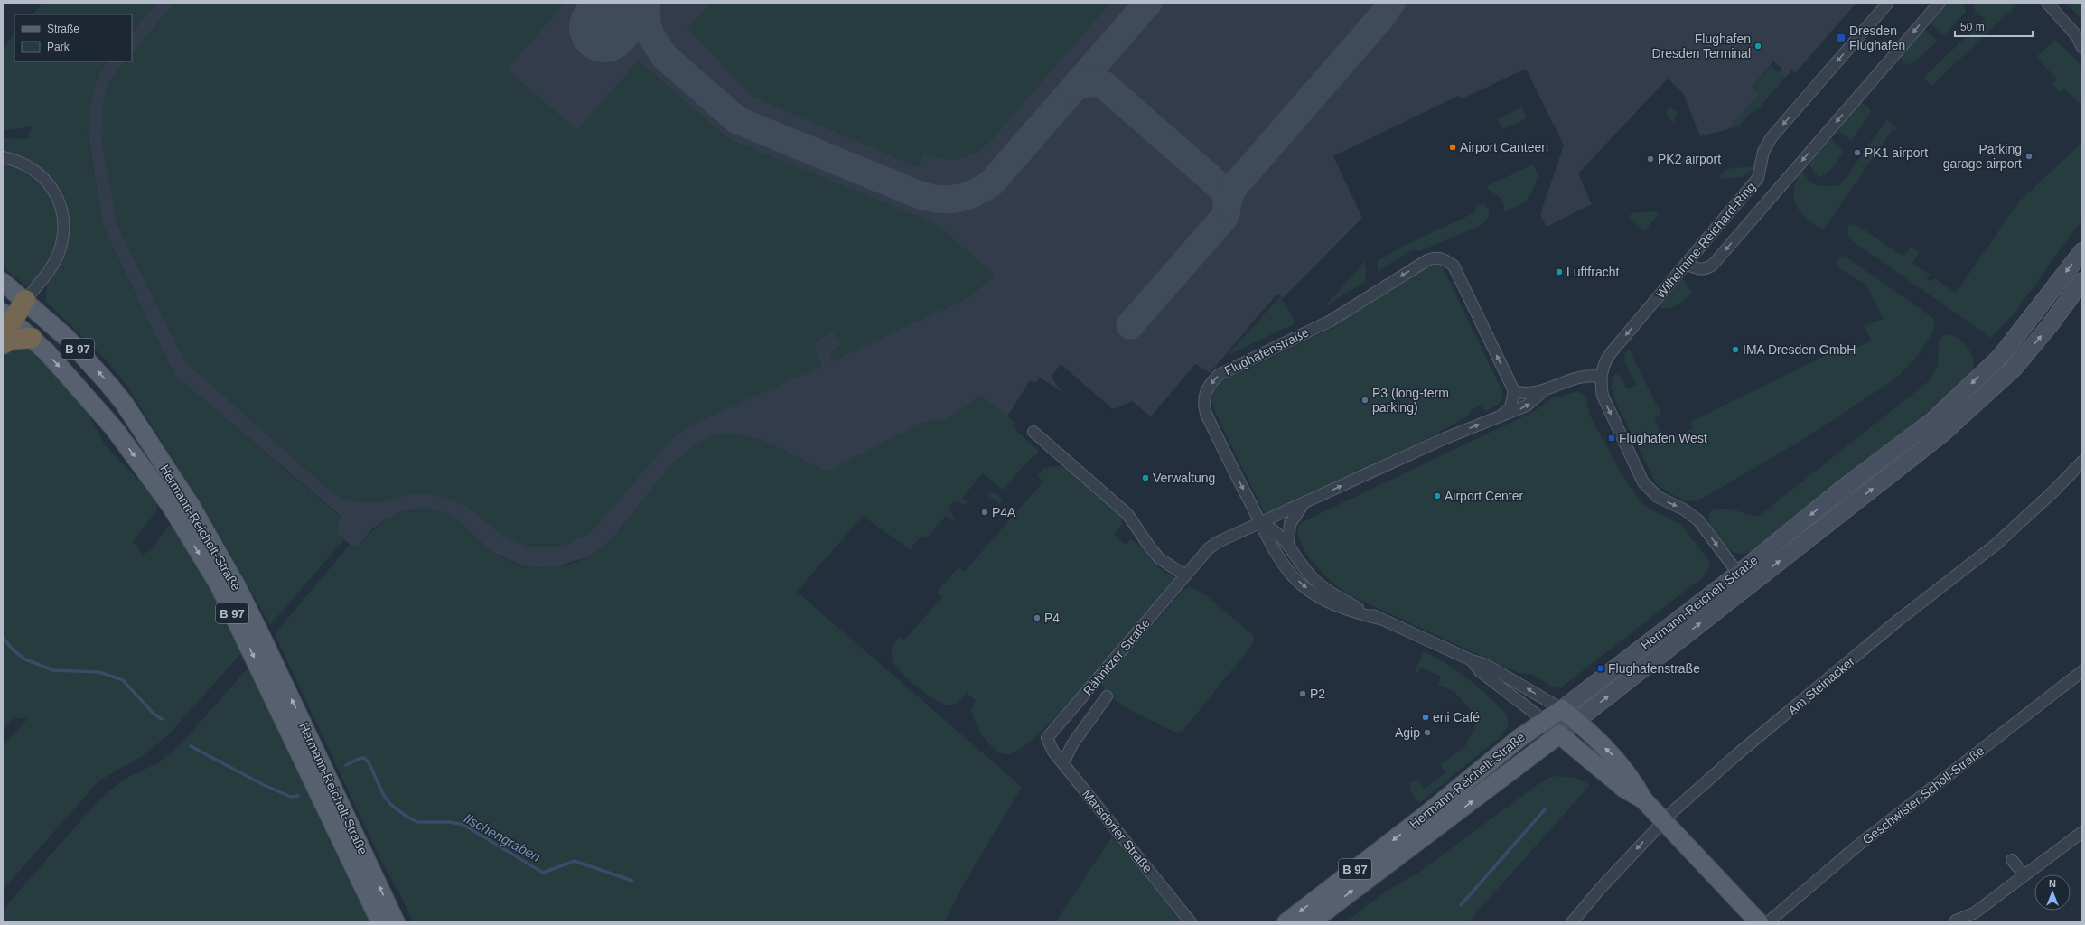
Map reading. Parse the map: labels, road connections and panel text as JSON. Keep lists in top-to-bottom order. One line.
{"streets":{"main road":["B 97","Flughafenstraße","Hermann-Reichelt-Straße"],"street":["Wilhelmine-Reichard-Ring","Rähnitzer Straße","Am Steinacker","Geschwister-Scholl-Straße","Marsdorfer Straße"]},"crossings":[["Wilhelmine-Reichard-Ring","Hermann-Reichelt-Straße"],["B 97","Hermann-Reichelt-Straße"],["Flughafenstraße","Hermann-Reichelt-Straße"],["Flughafenstraße","Rähnitzer Straße"],["Flughafenstraße","Am Steinacker"],["Rähnitzer Straße","Marsdorfer Straße"]],"one_way":["Wilhelmine-Reichard-Ring"],"water":["Ilschengraben"],"places":{"transit":["Dresden Flughafen","Flughafen West","Flughafenstraße"],"other":["Flughafen Dresden Terminal","Airport Canteen","PK1 airport","Parking garage airport","PK2 airport","Luftfracht","IMA Dresden GmbH","P3 (long-term parking)","Verwaltung","Airport Center","P4A","P4","P2","eni Café","Agip"]},"legend":["Straße","Park"],"scale_bar":"50 m","north":"top"}
